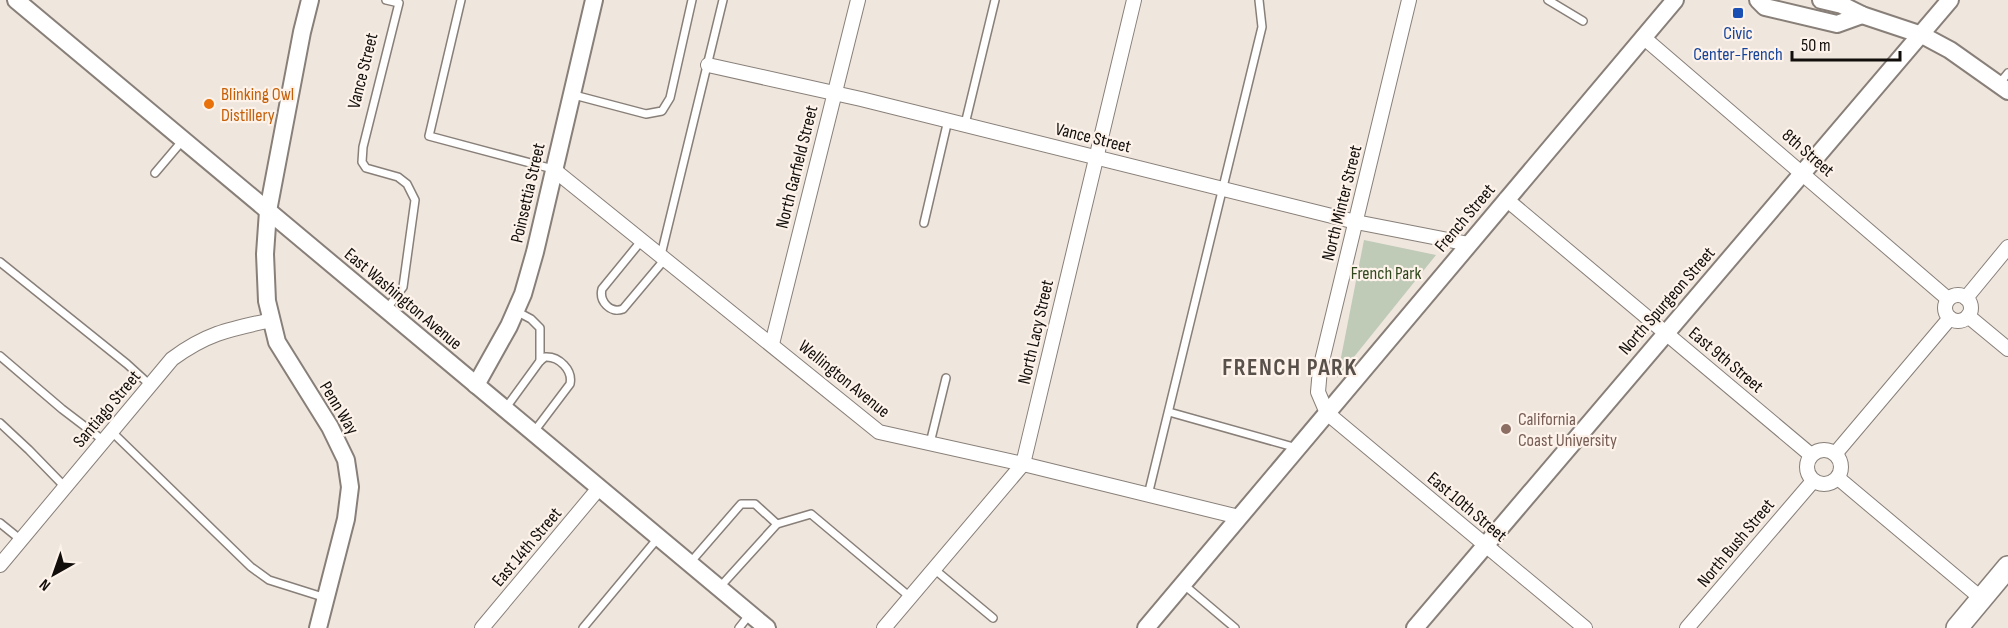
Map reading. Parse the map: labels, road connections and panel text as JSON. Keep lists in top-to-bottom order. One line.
{"streets":{"street":["Vance Street","8th Street","North Garfield Street","Poinsettia Street","North Minter Street","French Street","East Washington Avenue","North Spurgeon Street","North Lacy Street","East 9th Street","Wellington Avenue","Penn Way","Santiago Street","East 10th Street","North Bush Street","East 14th Street"]},"crossings":[["Vance Street","North Garfield Street"],["Vance Street","North Minter Street"],["Vance Street","French Street"],["Vance Street","East Washington Avenue"],["Vance Street","North Lacy Street"],["8th Street","French Street"],["8th Street","North Spurgeon Street"],["North Garfield Street","Wellington Avenue"],["Poinsettia Street","East Washington Avenue"],["Poinsettia Street","Wellington Avenue"],["North Minter Street","French Street"],["North Minter Street","East 10th Street"],["French Street","East 9th Street"],["French Street","Wellington Avenue"],["French Street","East 10th Street"],["East Washington Avenue","Penn Way"],["East Washington Avenue","East 14th Street"],["North Spurgeon Street","East 9th Street"],["North Spurgeon Street","East 10th Street"],["North Lacy Street","Wellington Avenue"],["East 9th Street","North Bush Street"],["Penn Way","Santiago Street"]],"districts":["FRENCH PARK"],"parks":["French Park"],"places":{"transit":["Civic Center-French"],"other":["Blinking Owl Distillery","California Coast University"]},"scale_bar":"50 m","north":"bottom left"}
